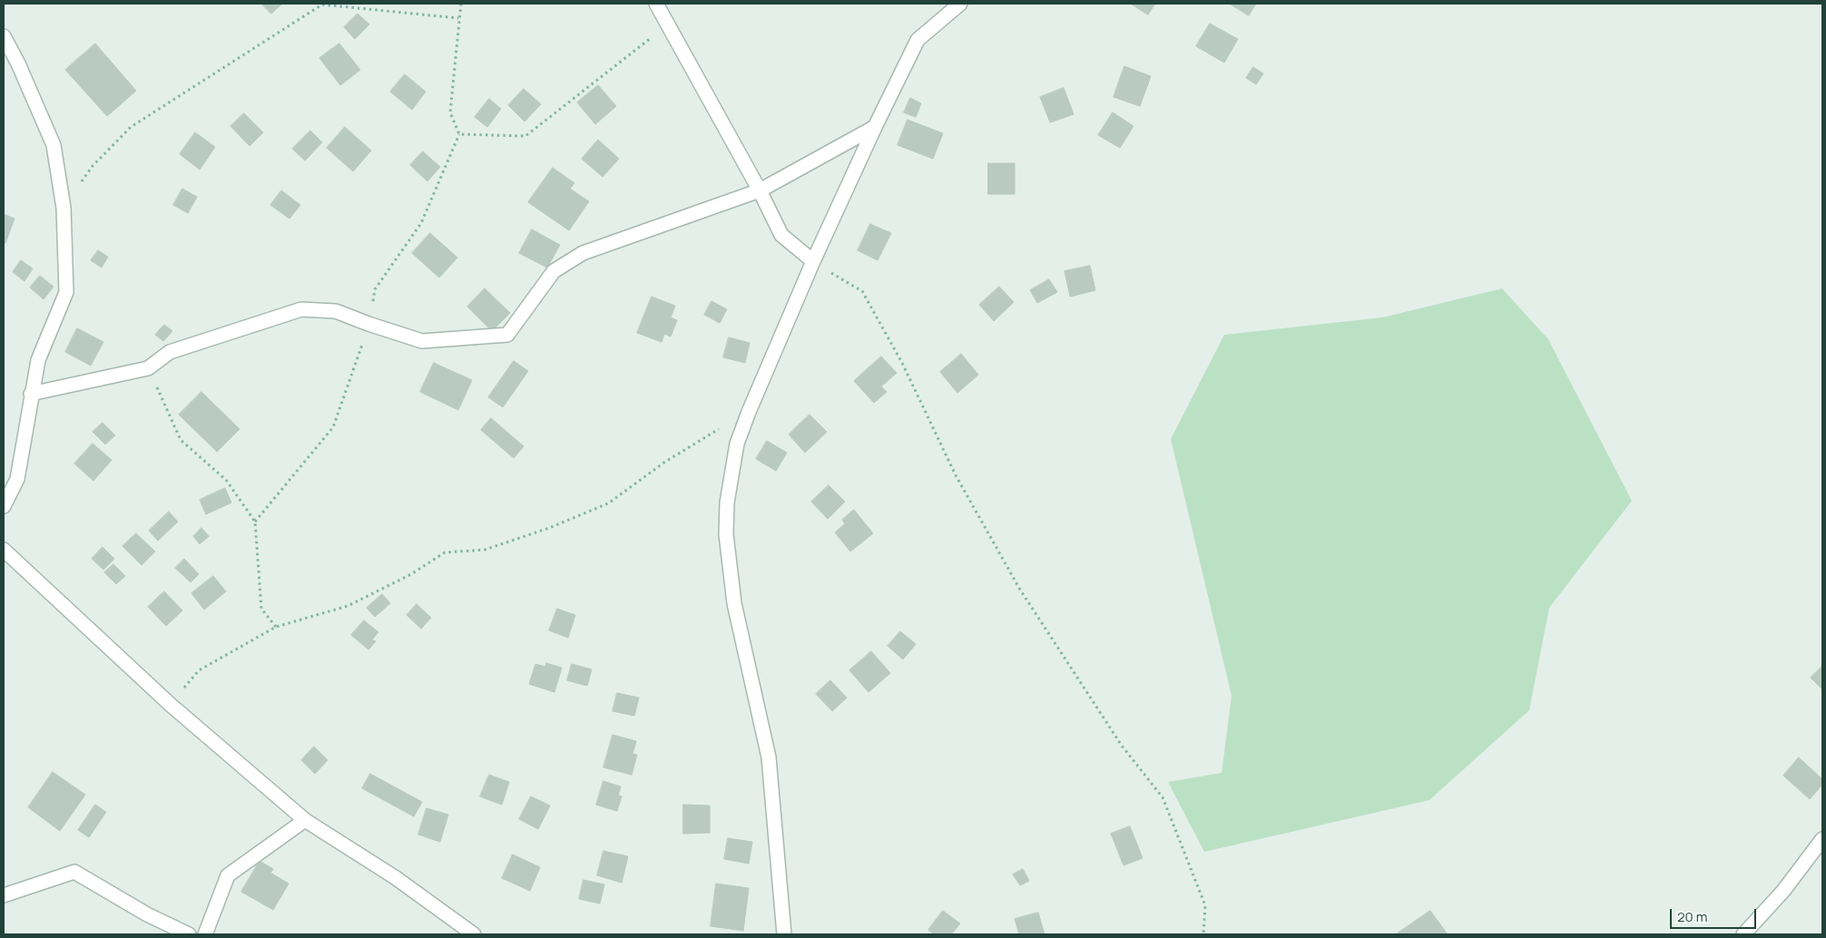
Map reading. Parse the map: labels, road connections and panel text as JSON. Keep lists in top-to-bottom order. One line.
{"scale_bar":"20 m"}
